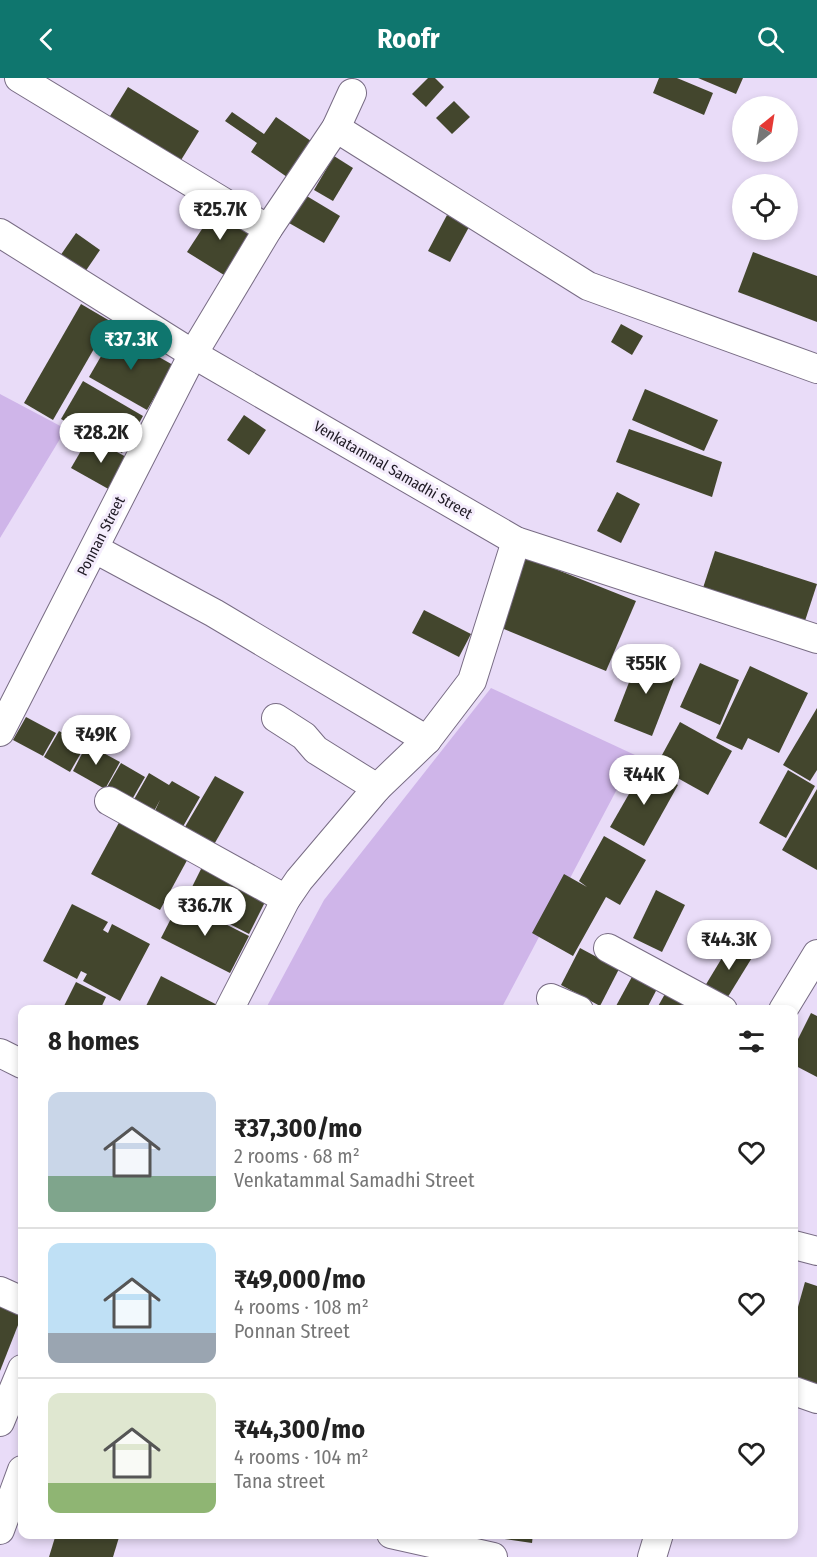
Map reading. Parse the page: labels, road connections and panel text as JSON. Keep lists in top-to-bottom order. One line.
{"streets":{"street":["Venkatammal Samadhi Street","Ponnan Street"]},"crossings":[["Venkatammal Samadhi Street","Ponnan Street"]],"north":"top right","page":{"header":"Roofr","price":["₹25.7K","₹37.3K","₹28.2K","₹55K","₹49K","₹44K","₹36.7K","₹44.3K"],"heading":"8 homes","list":[{"name":"₹37,300/mo","note":"2 rooms · 68 m² · Venkatammal Samadhi Street"},{"name":"₹49,000/mo","note":"4 rooms · 108 m² · Ponnan Street"},{"name":"₹44,300/mo","note":"4 rooms · 104 m² · Tana street"}]}}
